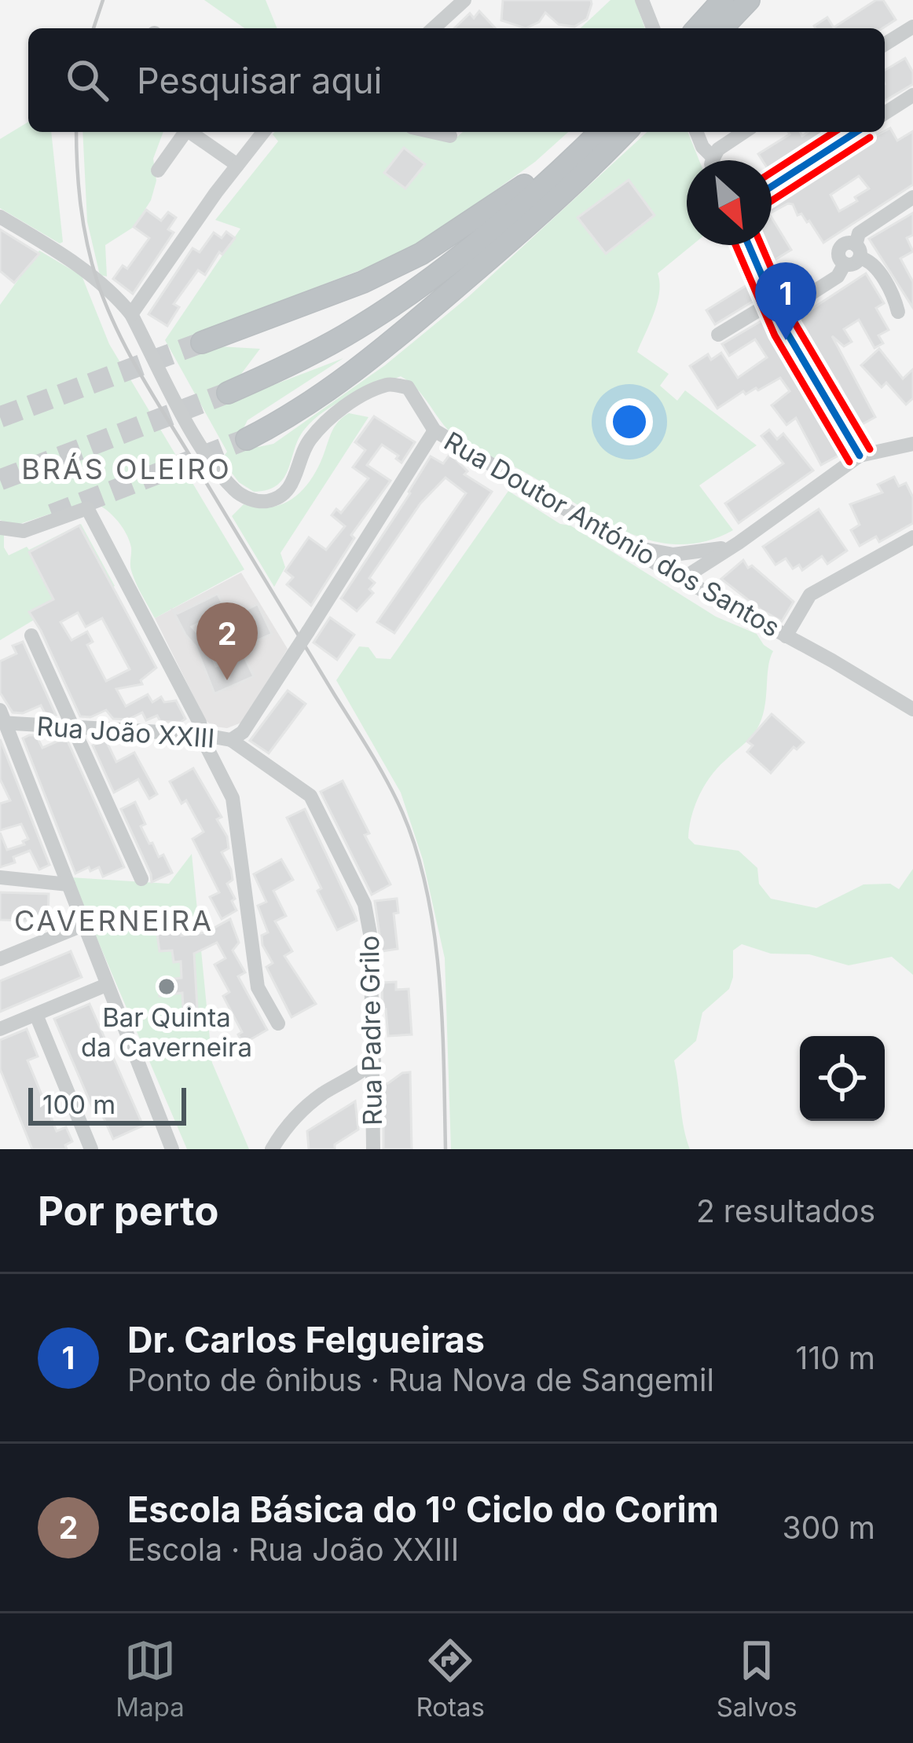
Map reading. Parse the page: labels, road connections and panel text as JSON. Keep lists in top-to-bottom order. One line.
{"streets":{"street":["Rua Doutor António dos Santos","Rua João XXIII","Rua Padre Grilo"]},"crossings":[["Rua Doutor António dos Santos","Rua João XXIII"],["Rua João XXIII","Rua Padre Grilo"]],"districts":["BRÁS OLEIRO","CAVERNEIRA"],"places":["Bar Quinta da Caverneira"],"scale_bar":"100 m","north":"bottom right","page":{"search":"Pesquisar aqui","pins":["1","2"],"scale":"100 m","heading":["Por perto","2 resultados"],"list":[{"mark":"1","name":"Dr. Carlos Felgueiras","note":"Ponto de ônibus · Rua Nova de Sangemil","value":"110 m"},{"mark":"2","name":"Escola Básica do 1º Ciclo do Corim","note":"Escola · Rua João XXIII","value":"300 m"}],"nav":["Mapa","Rotas","Salvos"]}}
